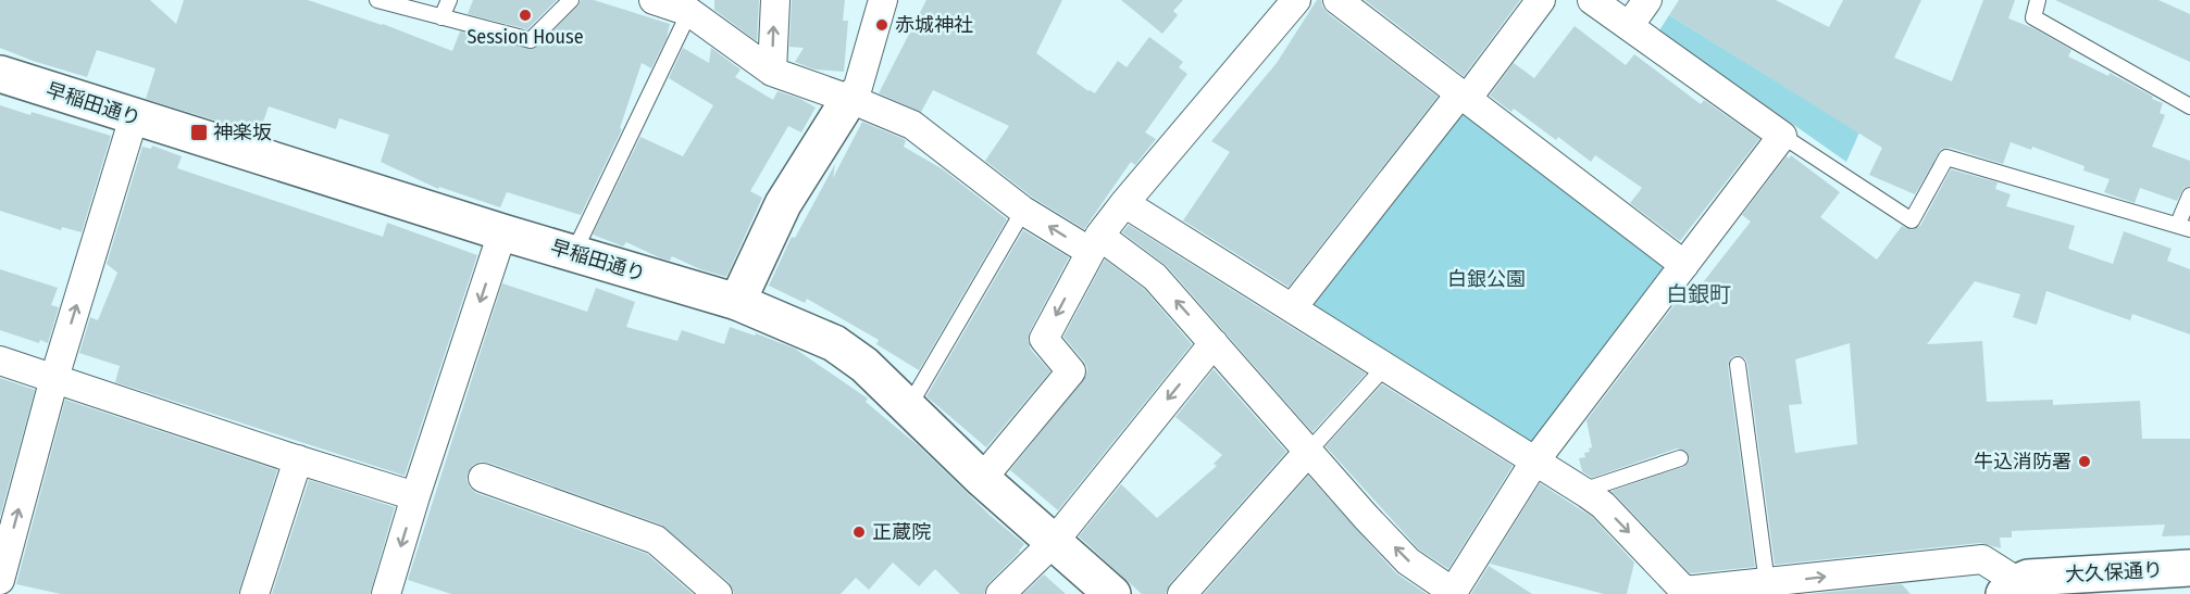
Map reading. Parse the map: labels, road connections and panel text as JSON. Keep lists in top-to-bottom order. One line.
{"streets":{"main road":["早稲田通り","大久保通り"]},"districts":["白銀町"],"parks":["白銀公園"],"places":{"other":["Session House","赤城神社","牛込消防署","正蔵院"],"transit":["神楽坂"]}}
